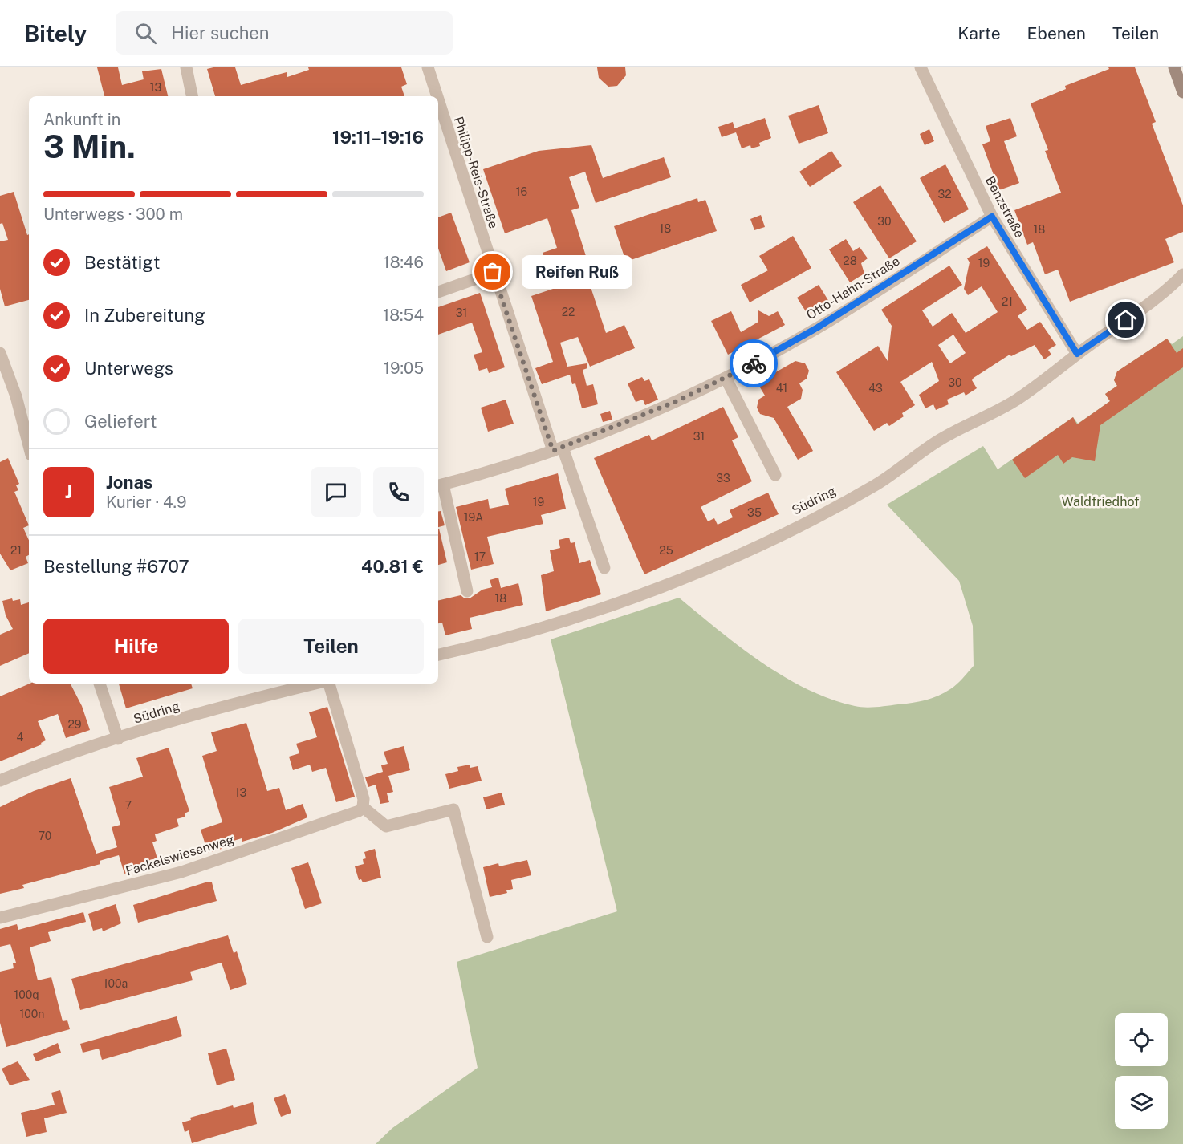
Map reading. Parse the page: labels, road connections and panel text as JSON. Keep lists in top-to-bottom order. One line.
{"streets":{"street":["Philipp-Reis-Straße","Benzstraße","Otto-Hahn-Straße","Südring","Fackelswiesenweg"]},"crossings":[["Philipp-Reis-Straße","Otto-Hahn-Straße"],["Benzstraße","Otto-Hahn-Straße"],["Benzstraße","Südring"]],"parks":["Waldfriedhof"],"places":["Reifen Ruß"],"house_numbers":["13","16","32","30","18","18","28","19","21","22","31","30","41","43","31","33","19","35","19A","21","25","17","18","29","4","13","7","70","100a","100q","100n"],"page":{"header":"Bitely","search":"Hier suchen","nav":["Karte","Ebenen","Teilen"],"heading":["3 Min.","Ankunft in","19:11–19:16"],"panel":["Jonas","Kurier · 4.9","Bestellung #6707","40.81 €"],"bar":"Unterwegs · 300 m","list":[["Bestätigt","18:46"],["In Zubereitung","18:54"],["Unterwegs","19:05"],"Geliefert"],"bubble":"Reifen Ruß","round":"J","buttons":["Hilfe","Teilen"]}}
